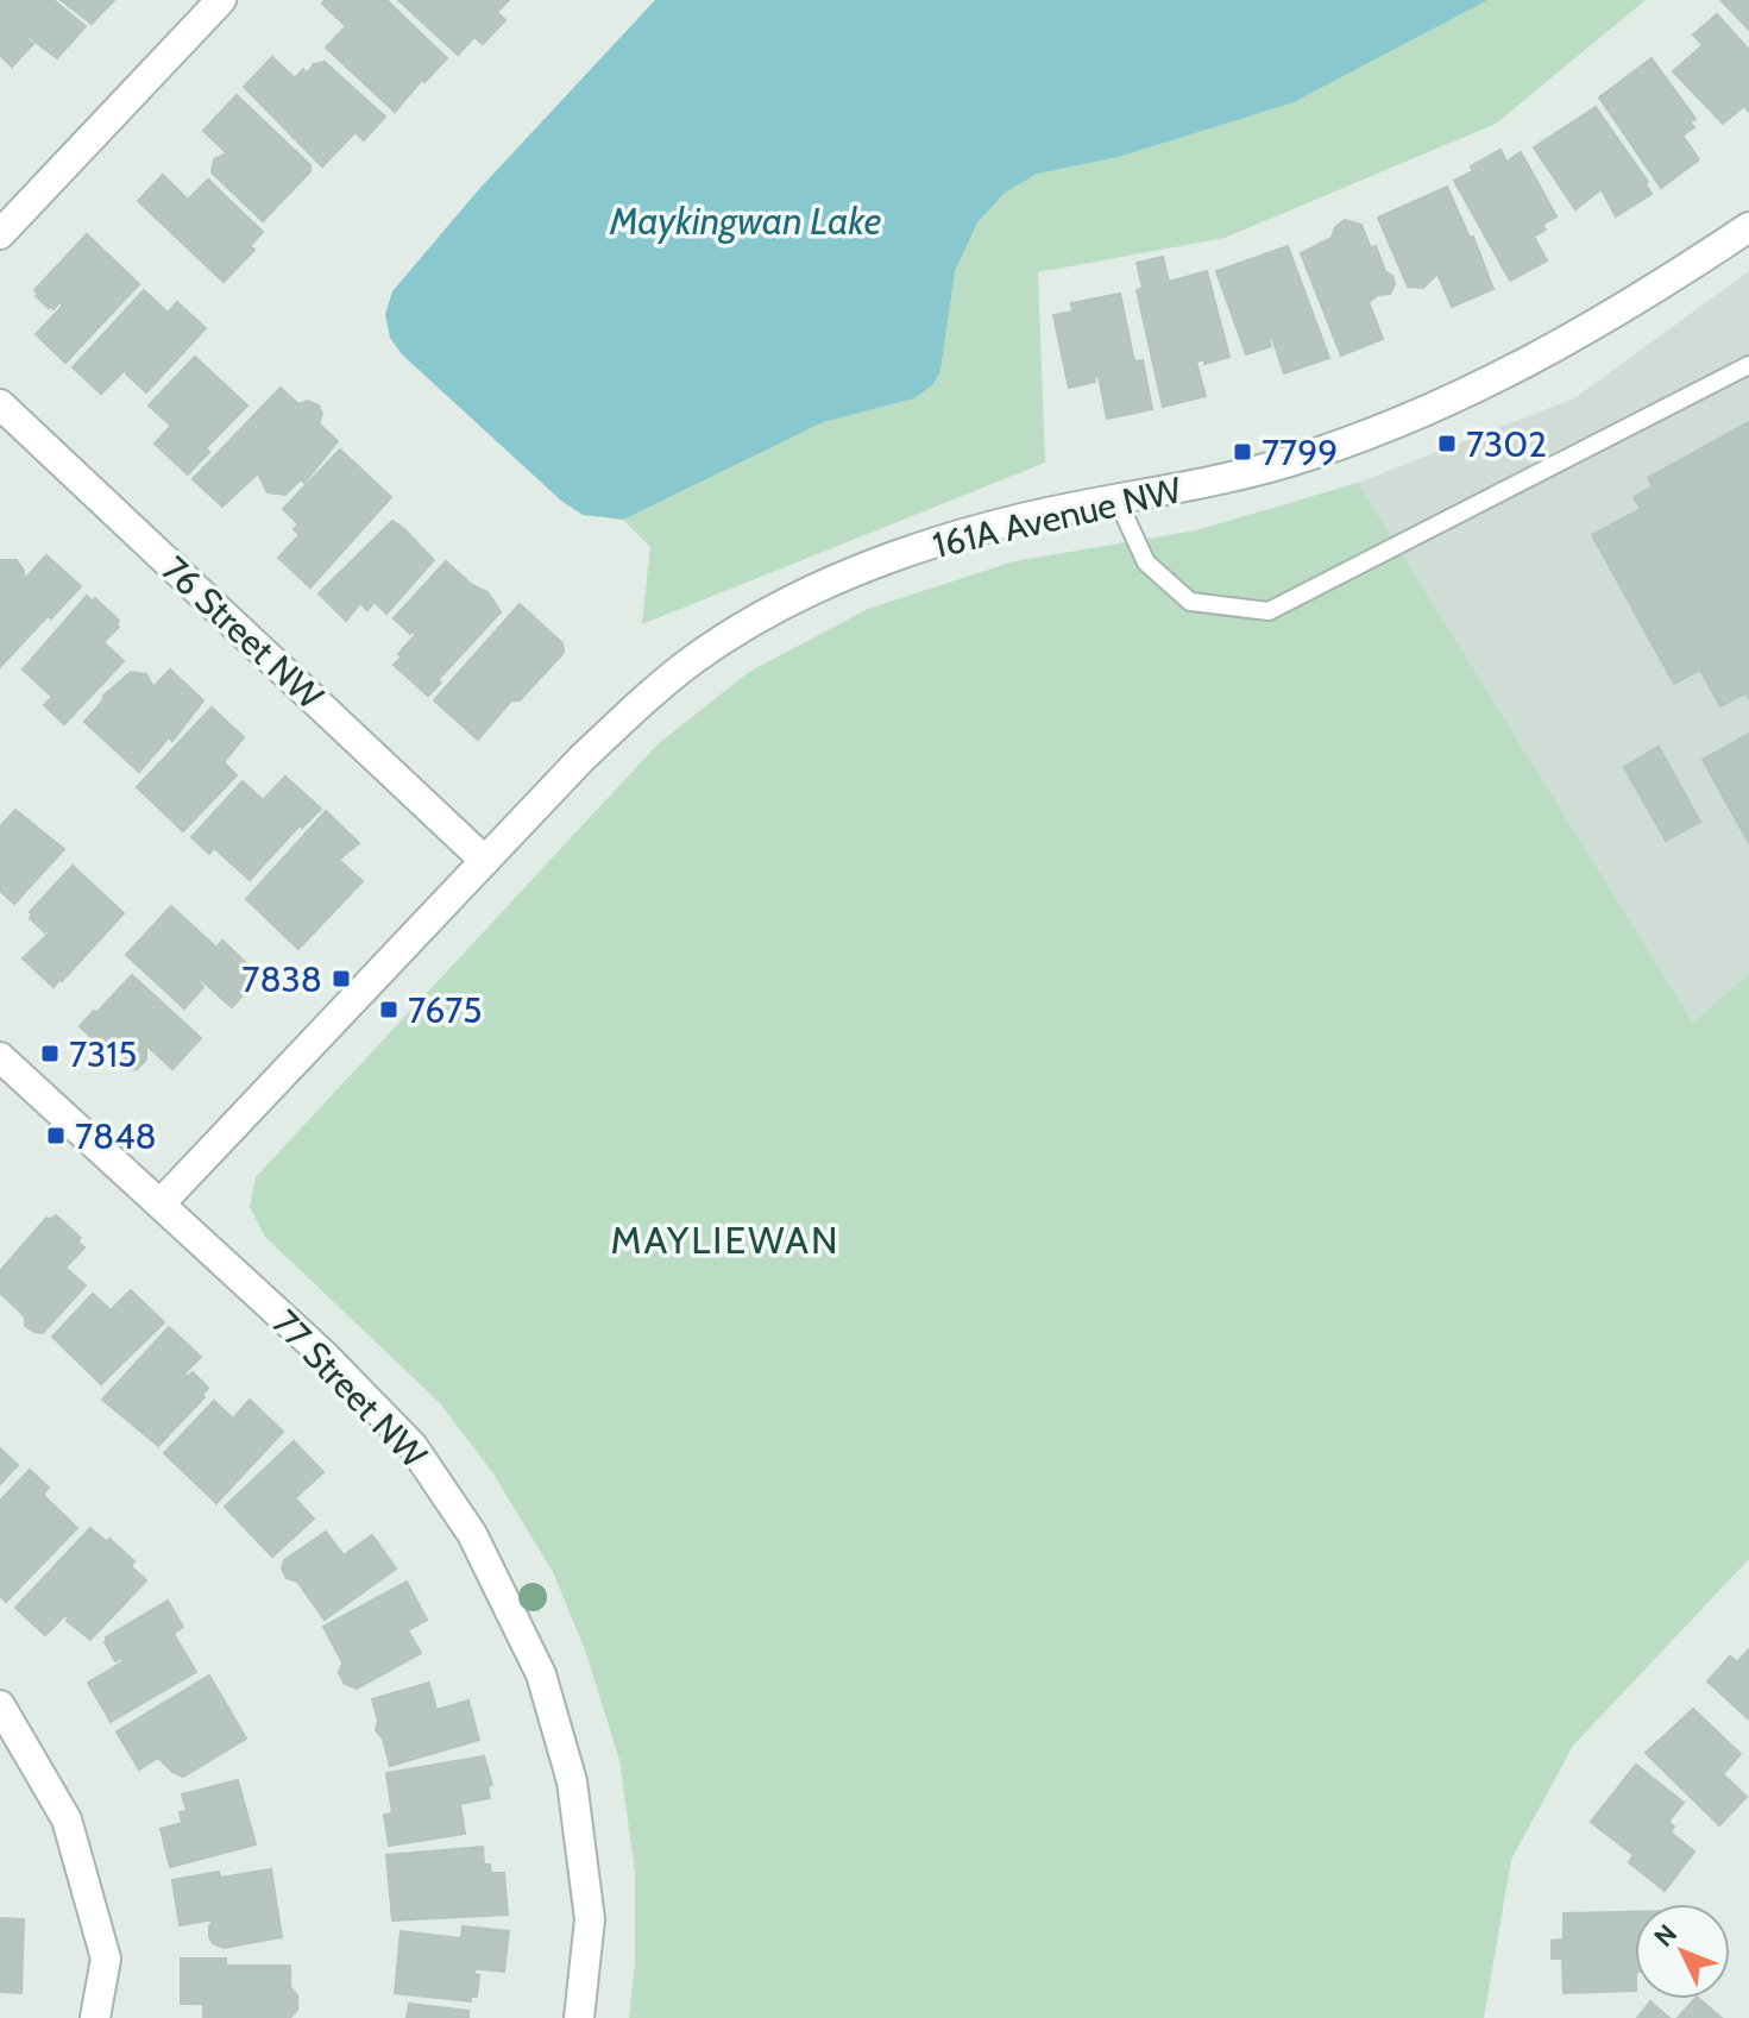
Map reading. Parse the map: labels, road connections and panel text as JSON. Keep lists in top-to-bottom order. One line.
{"streets":{"street":["161A Avenue NW","76 Street NW","77 Street NW"]},"crossings":[["161A Avenue NW","76 Street NW"],["161A Avenue NW","77 Street NW"]],"districts":["MAYLIEWAN"],"water":["Maykingwan Lake"],"places":{"transit":["7302","7799","7838","7675","7315","7848"]},"north":"top left"}
